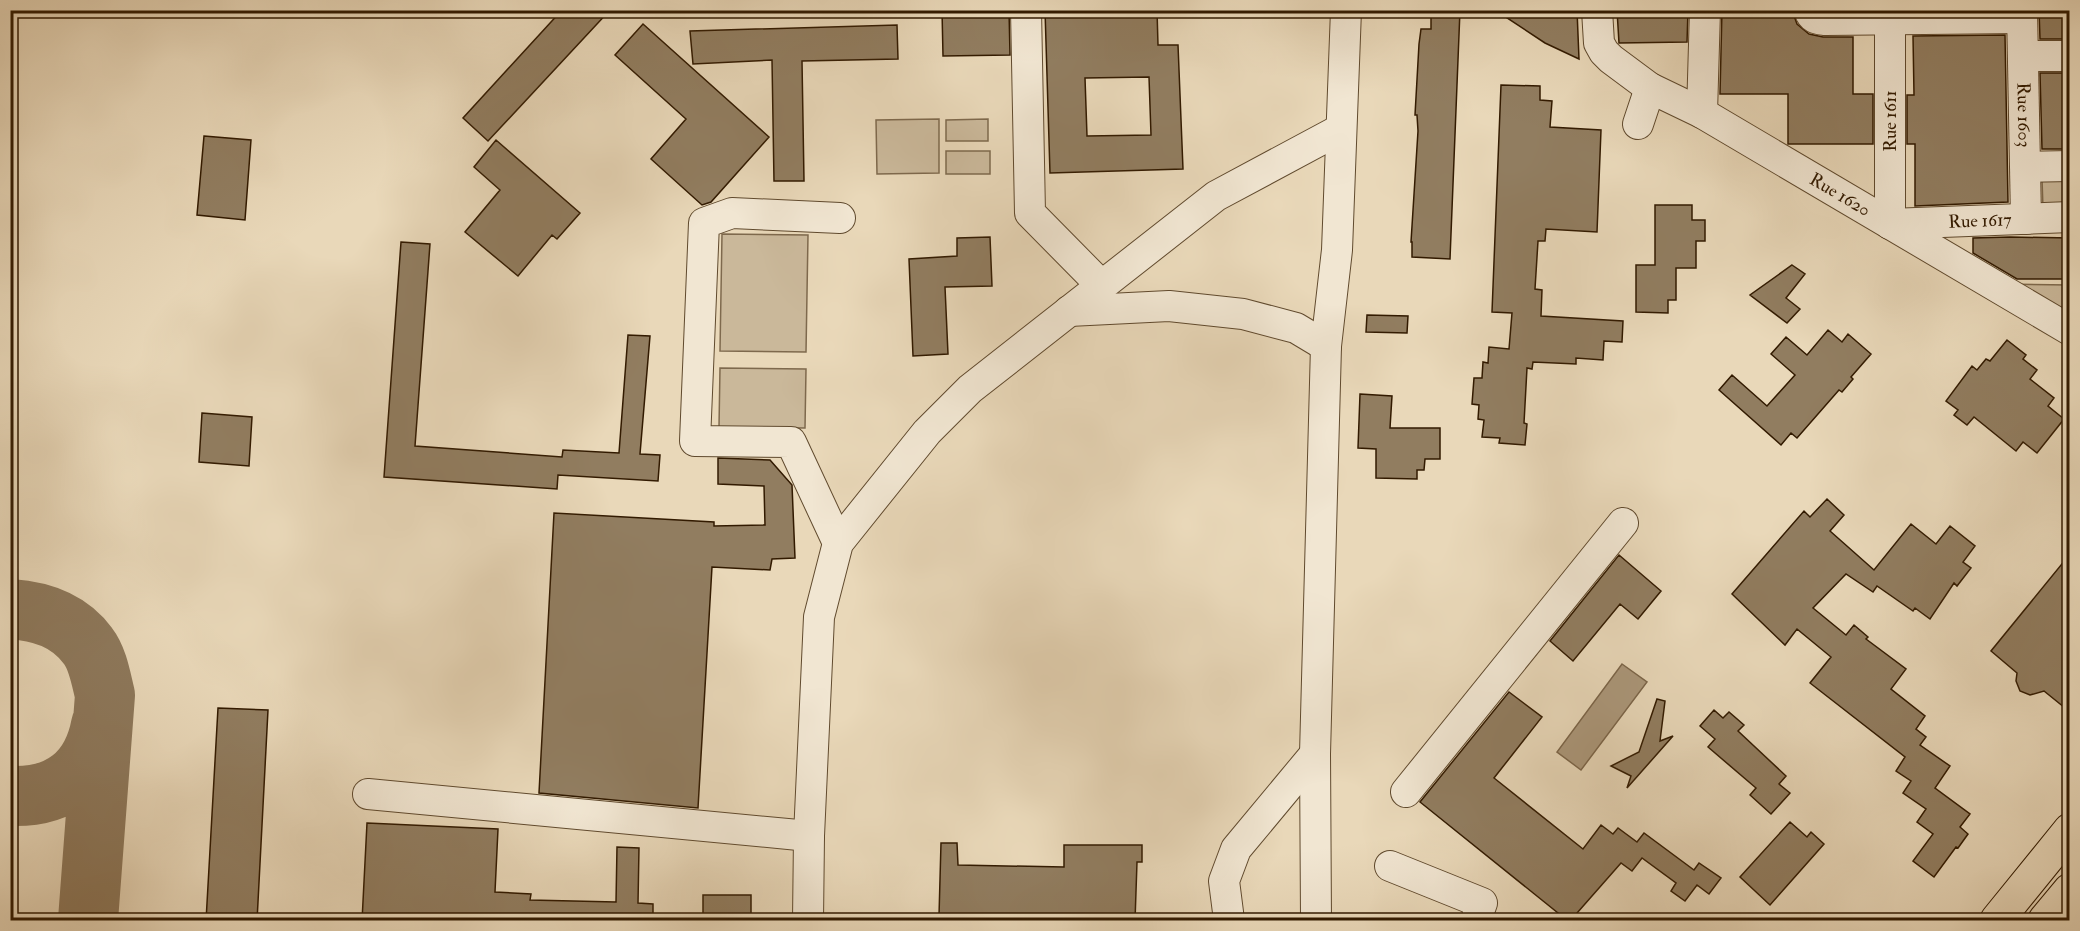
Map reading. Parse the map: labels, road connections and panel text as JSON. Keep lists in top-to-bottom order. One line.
{"streets":{"street":["Rue 1603","Rue 1611","Rue 1620","Rue 1617"]},"crossings":[["Rue 1603","Rue 1617"],["Rue 1611","Rue 1620"],["Rue 1611","Rue 1617"],["Rue 1620","Rue 1617"]]}
